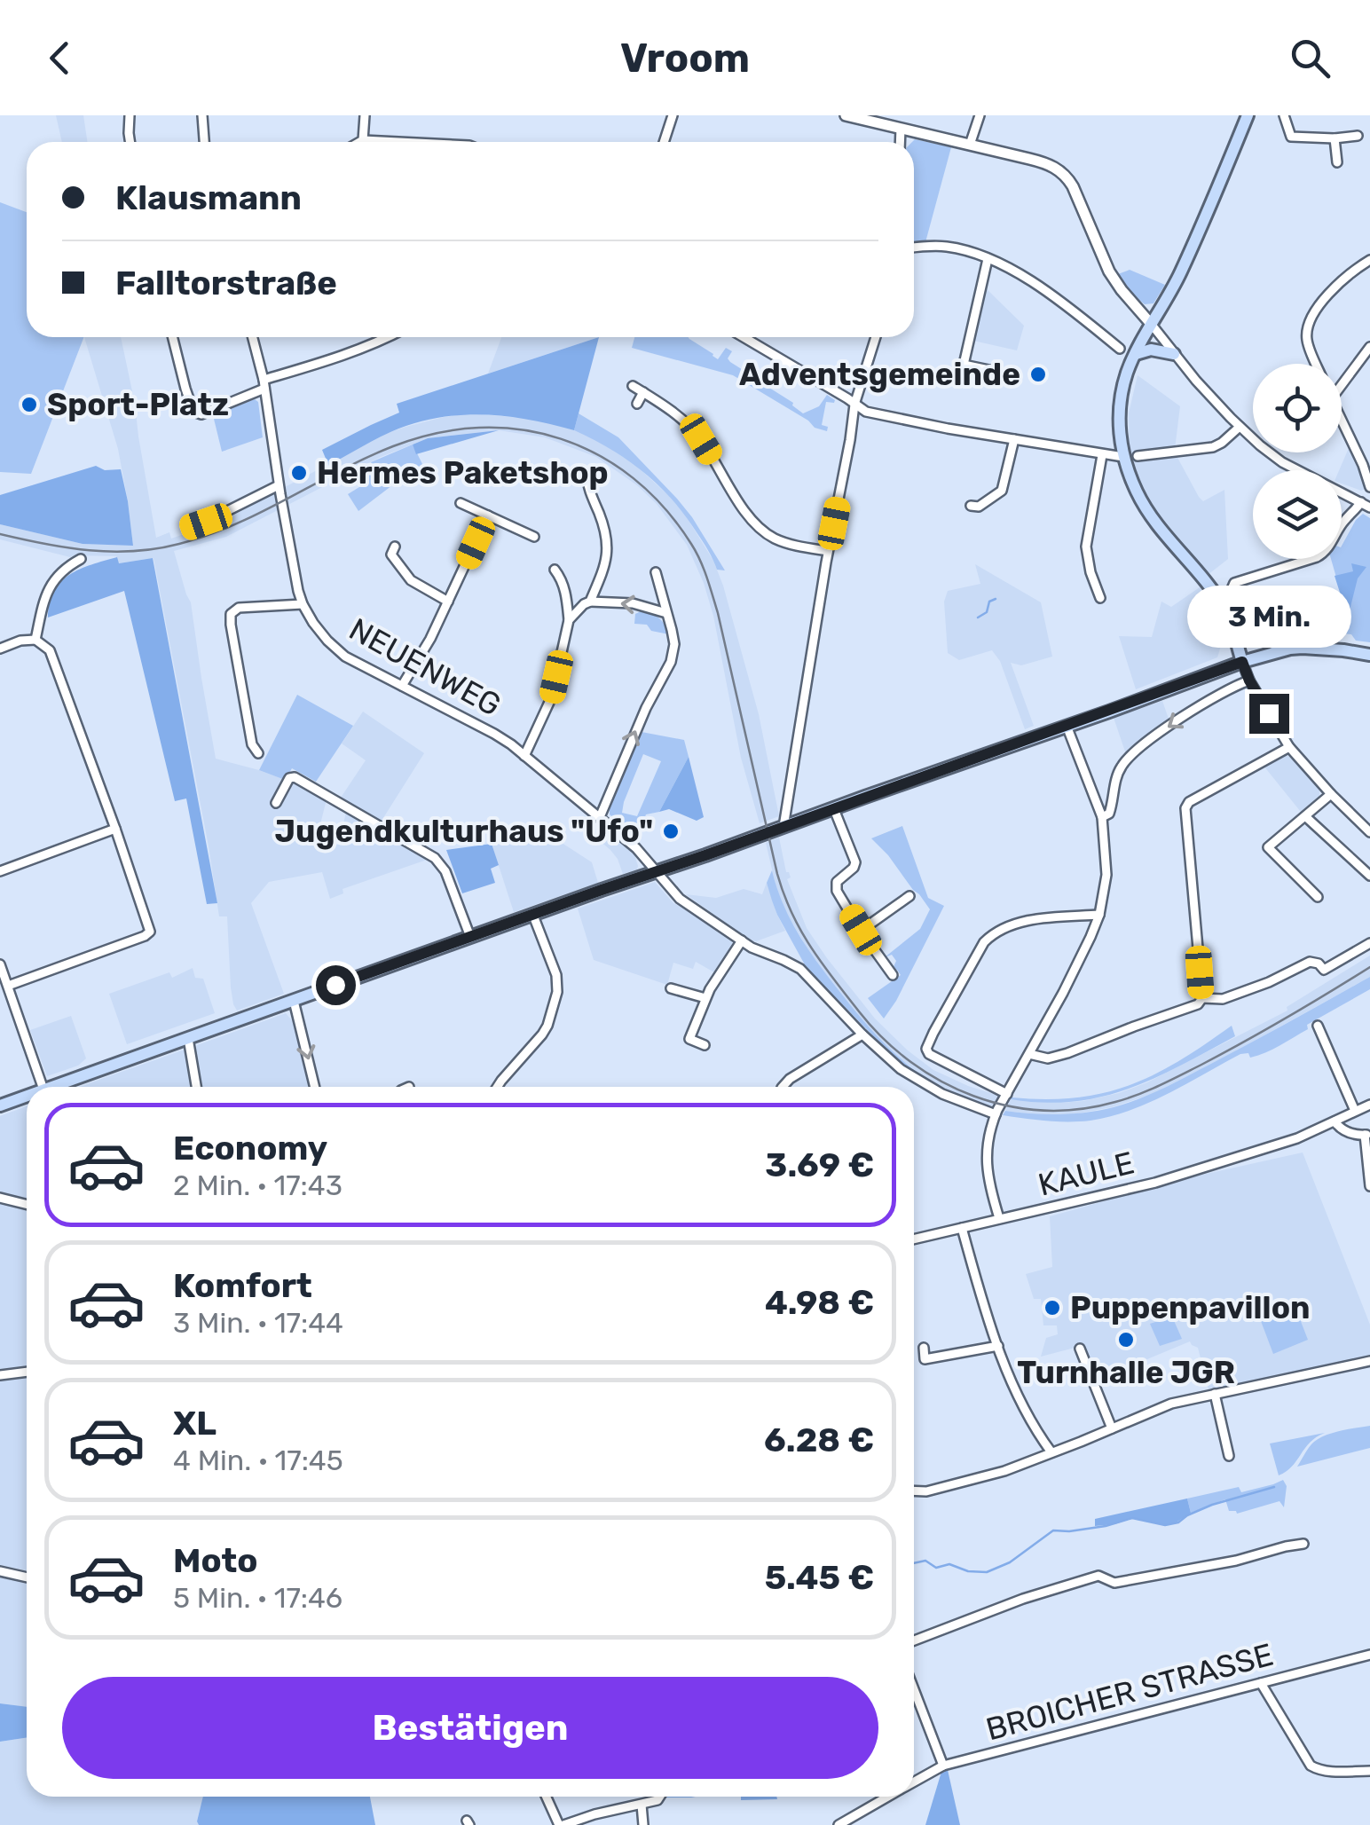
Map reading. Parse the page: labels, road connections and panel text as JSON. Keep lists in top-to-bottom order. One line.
{"streets":{"street":["NEUENWEG","KAULE","BROICHER STRASSE"]},"places":["Adventsgemeinde","Sport-Platz","Hermes Paketshop","Jugendkulturhaus \"Ufo\"","Puppenpavillon","Turnhalle JGR"],"page":{"header":"Vroom","banner":["Klausmann","Falltorstraße"],"bubble":"3 Min.","list":[{"name":"Economy","note":"2 Min. · 17:43","value":"3.69 €"},{"name":"Komfort","note":"3 Min. · 17:44","value":"4.98 €"},{"name":"XL","note":"4 Min. · 17:45","value":"6.28 €"},{"name":"Moto","note":"5 Min. · 17:46","value":"5.45 €"}],"buttons":"Bestätigen"}}
